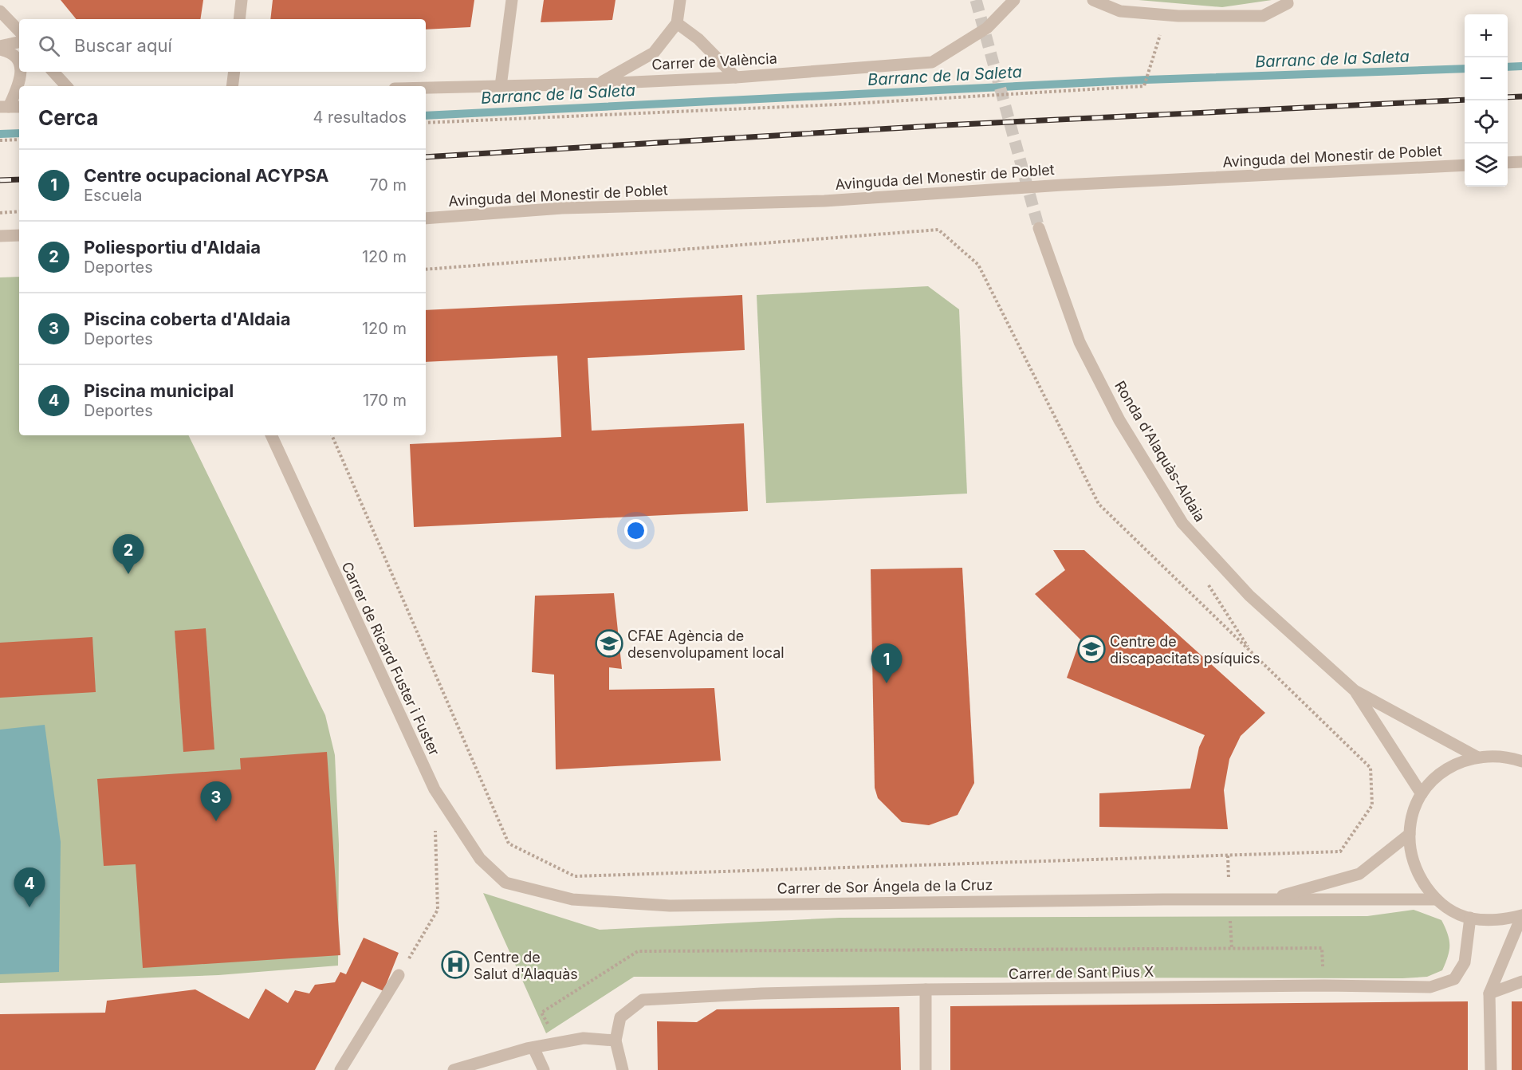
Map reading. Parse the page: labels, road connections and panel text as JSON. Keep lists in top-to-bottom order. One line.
{"streets":{"street":["Carrer de València","Avinguda del Monestir de Poblet","Ronda d'Alaquàs-Aldaia","Carrer de Ricard Fuster i Fuster","Carrer de Sor Ángela de la Cruz","Carrer de Sant Pius X"]},"crossings":[["Carrer de Ricard Fuster i Fuster","Carrer de Sor Ángela de la Cruz"]],"water":["Barranc de la Saleta"],"places":{"school or university":["CFAE Agència de desenvolupament local","Centre de discapacitats psíquics"],"hospital":["Centre de Salut d'Alaquàs"]},"page":{"map_buttons":["+","−"],"search":"Buscar aquí","heading":["Cerca","4 resultados"],"list":[{"mark":"1","name":"Centre ocupacional ACYPSA","note":"Escuela","value":"70 m"},{"mark":"2","name":"Poliesportiu d'Aldaia","note":"Deportes","value":"120 m"},{"mark":"3","name":"Piscina coberta d'Aldaia","note":"Deportes","value":"120 m"},{"mark":"4","name":"Piscina municipal","note":"Deportes","value":"170 m"}],"pins":["2","1","3","4"]}}
